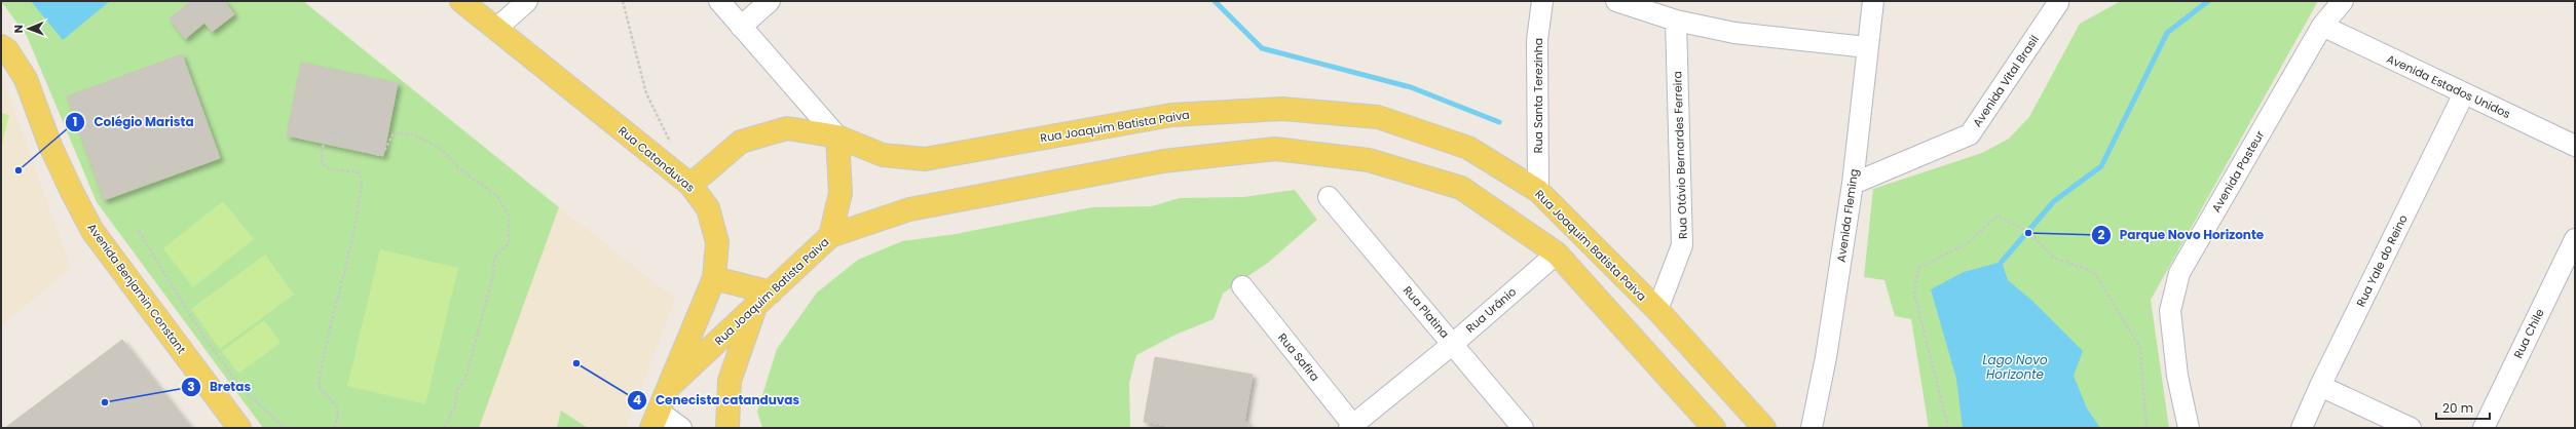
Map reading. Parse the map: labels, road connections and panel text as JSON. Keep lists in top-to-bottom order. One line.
{"streets":{"main road":["Rua Joaquim Batista Paiva","Rua Catanduvas","Avenida Benjamin Constant"],"street":["Avenida Vital Brasil","Avenida Estados Unidos","Rua Santa Terezinha","Rua Otávio Bernardes Ferreira","Avenida Pasteur","Avenida Fleming","Rua Yale do Reino","Rua Urânio","Rua Platina","Rua Chile","Rua Safira"]},"crossings":[["Avenida Vital Brasil","Avenida Fleming"],["Avenida Estados Unidos","Avenida Pasteur"],["Avenida Estados Unidos","Rua Yale do Reino"],["Rua Santa Terezinha","Rua Joaquim Batista Paiva"],["Rua Joaquim Batista Paiva","Rua Otávio Bernardes Ferreira"],["Rua Joaquim Batista Paiva","Rua Catanduvas"],["Rua Joaquim Batista Paiva","Rua Urânio"],["Rua Urânio","Rua Platina"],["Rua Urânio","Rua Safira"]],"water":["Lago Novo Horizonte"],"places":["Colégio Marista","Parque Novo Horizonte","Cenecista catanduvas","Bretas"],"scale_bar":"20 m","north":"left"}
